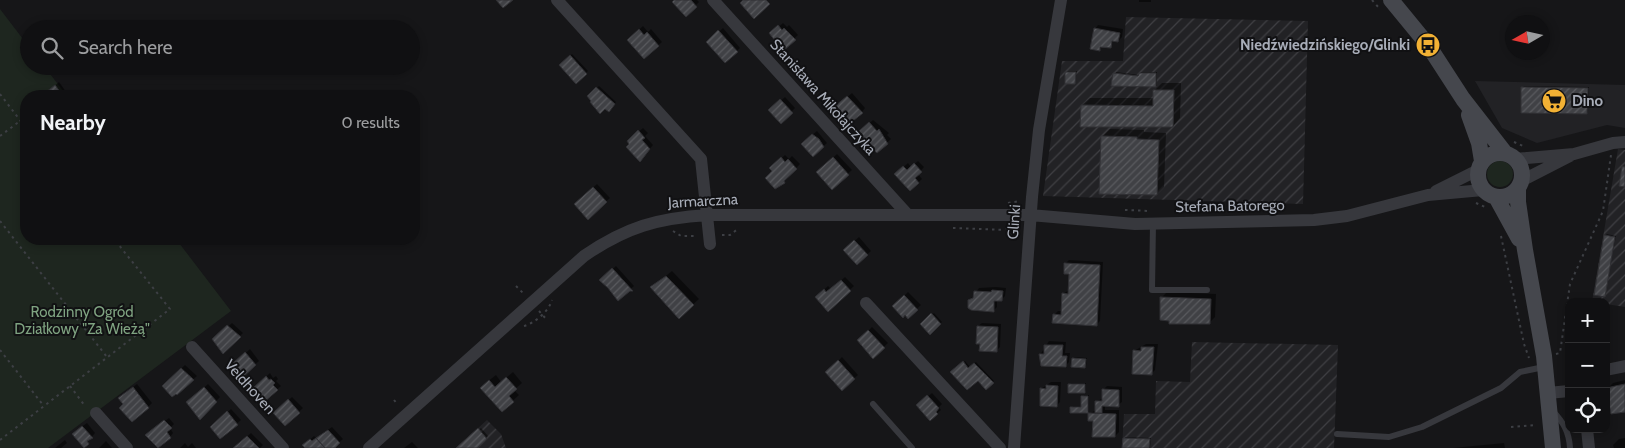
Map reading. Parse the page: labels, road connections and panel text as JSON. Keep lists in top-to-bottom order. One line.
{"streets":{"street":["Stanisława Mikołajczyka","Jarmarczna","Stefana Batorego","Glinki","Veldhoven"]},"crossings":[["Stanisława Mikołajczyka","Jarmarczna"],["Jarmarczna","Stefana Batorego"],["Jarmarczna","Glinki"],["Stefana Batorego","Glinki"]],"parks":["Rodzinny Ogród Działkowy \"Za Wieżą\""],"places":{"bus stop":["Niedźwiedzińskiego/Glinki"],"supermarket":["Dino"]},"north":"left","page":{"search":"Search here","heading":["Nearby","0 results"],"map_buttons":["+","−"]}}
